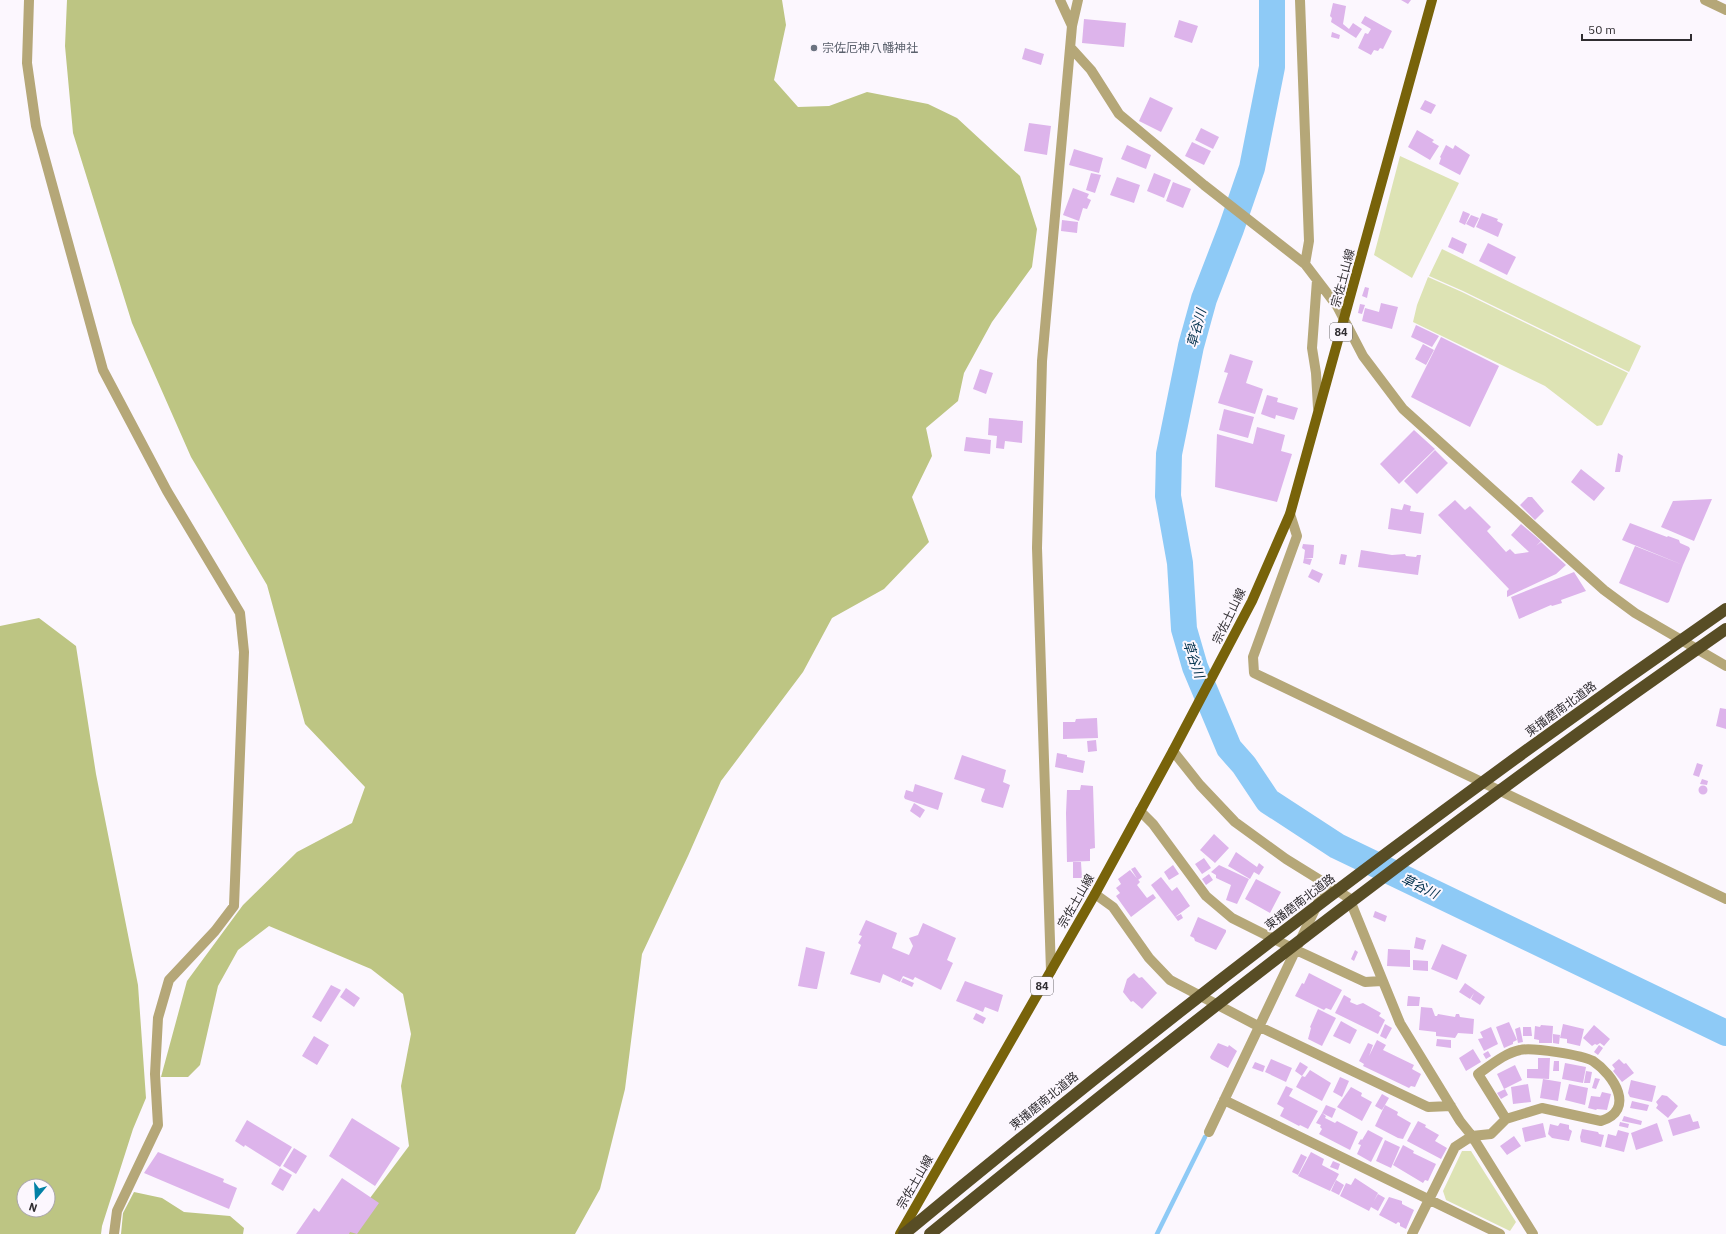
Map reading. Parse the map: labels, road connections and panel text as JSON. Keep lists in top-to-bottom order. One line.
{"streets":{"highway":["東播磨南北道路"],"main road":["宗佐土山線","84"]},"water":["草谷川"],"places":["宗佐厄神八幡神社"],"scale_bar":"50 m","north":"bottom"}
